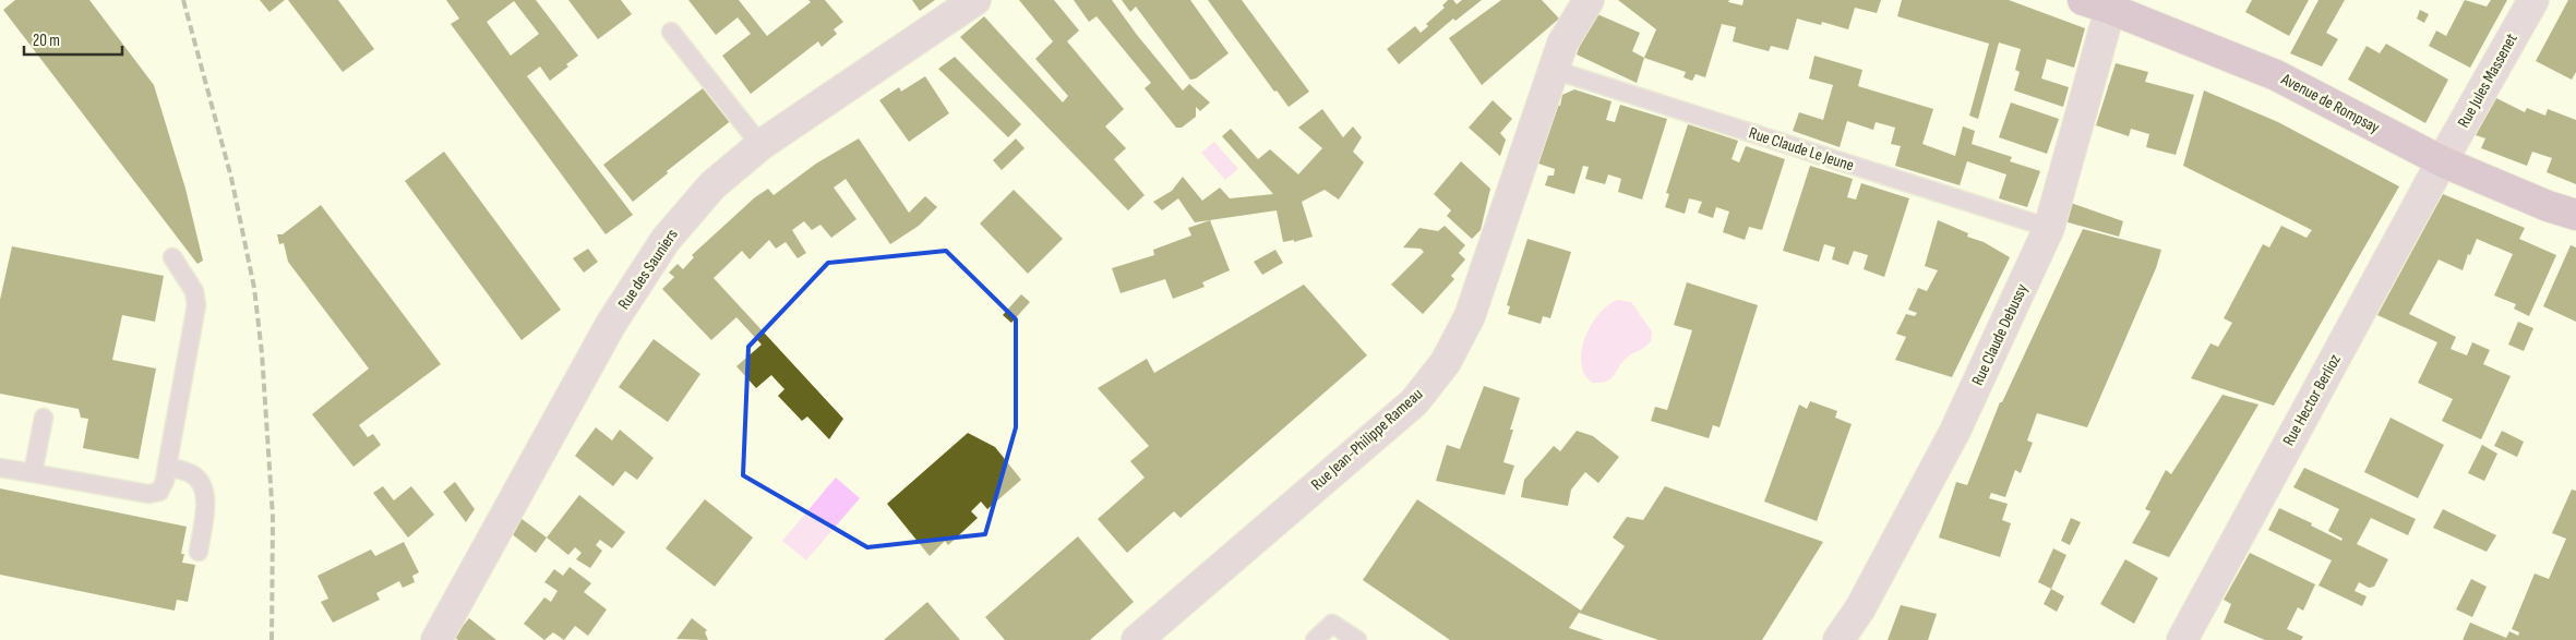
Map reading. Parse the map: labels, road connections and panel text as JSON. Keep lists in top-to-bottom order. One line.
{"streets":{"street":["Rue Jules Massenet","Avenue de Rompsay","Rue des Sauniers","Rue Claude Debussy","Rue Hector Berlioz","Rue Jean-Philippe Rameau"],"lane":["Rue Claude Le Jeune"]},"crossings":[["Rue Jules Massenet","Avenue de Rompsay"],["Rue Jules Massenet","Rue Hector Berlioz"],["Avenue de Rompsay","Rue Claude Debussy"],["Avenue de Rompsay","Rue Hector Berlioz"],["Rue Claude Le Jeune","Rue Claude Debussy"],["Rue Claude Le Jeune","Rue Jean-Philippe Rameau"]],"scale_bar":"20 m"}
